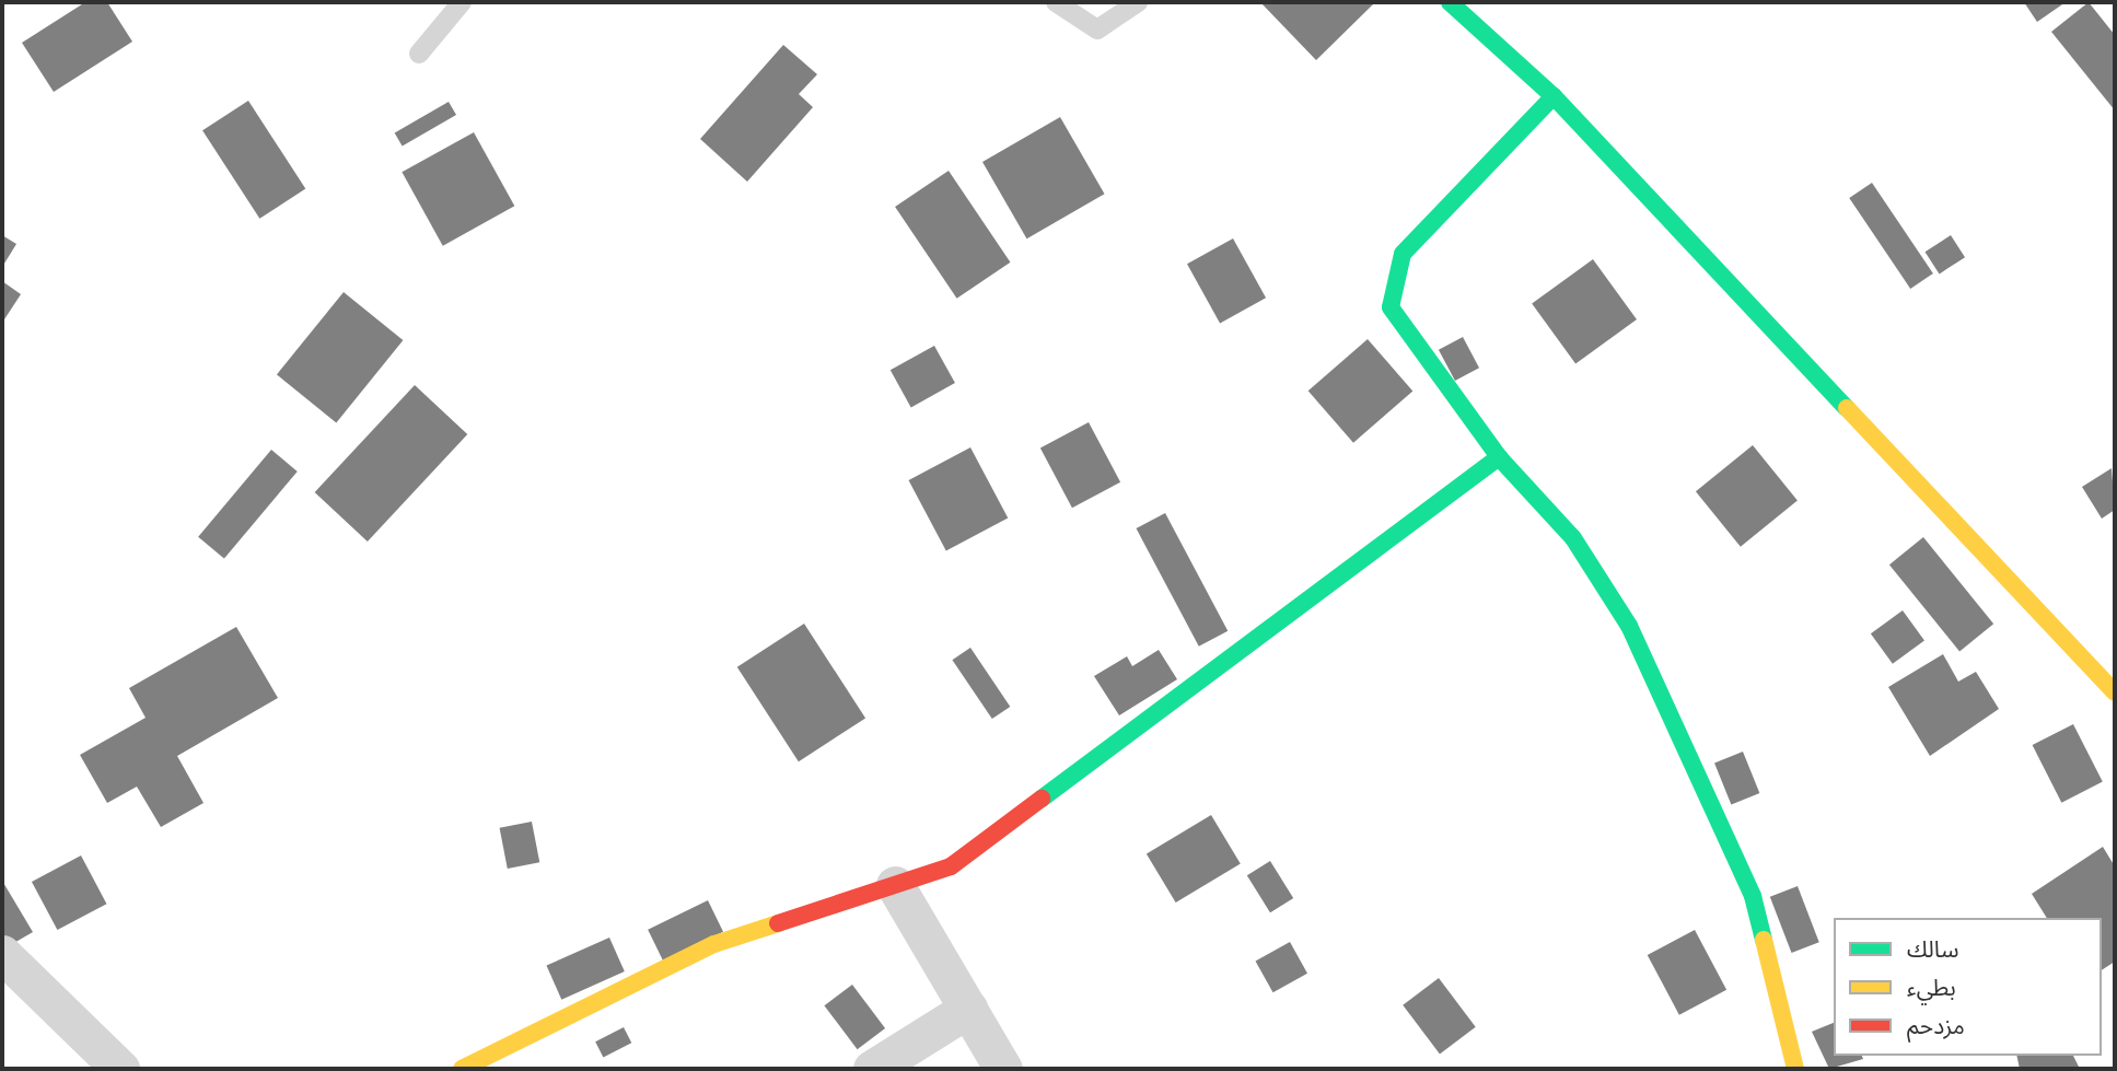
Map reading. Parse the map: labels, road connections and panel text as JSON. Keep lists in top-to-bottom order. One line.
{"legend":["سالك","بطيء","مزدحم"]}
